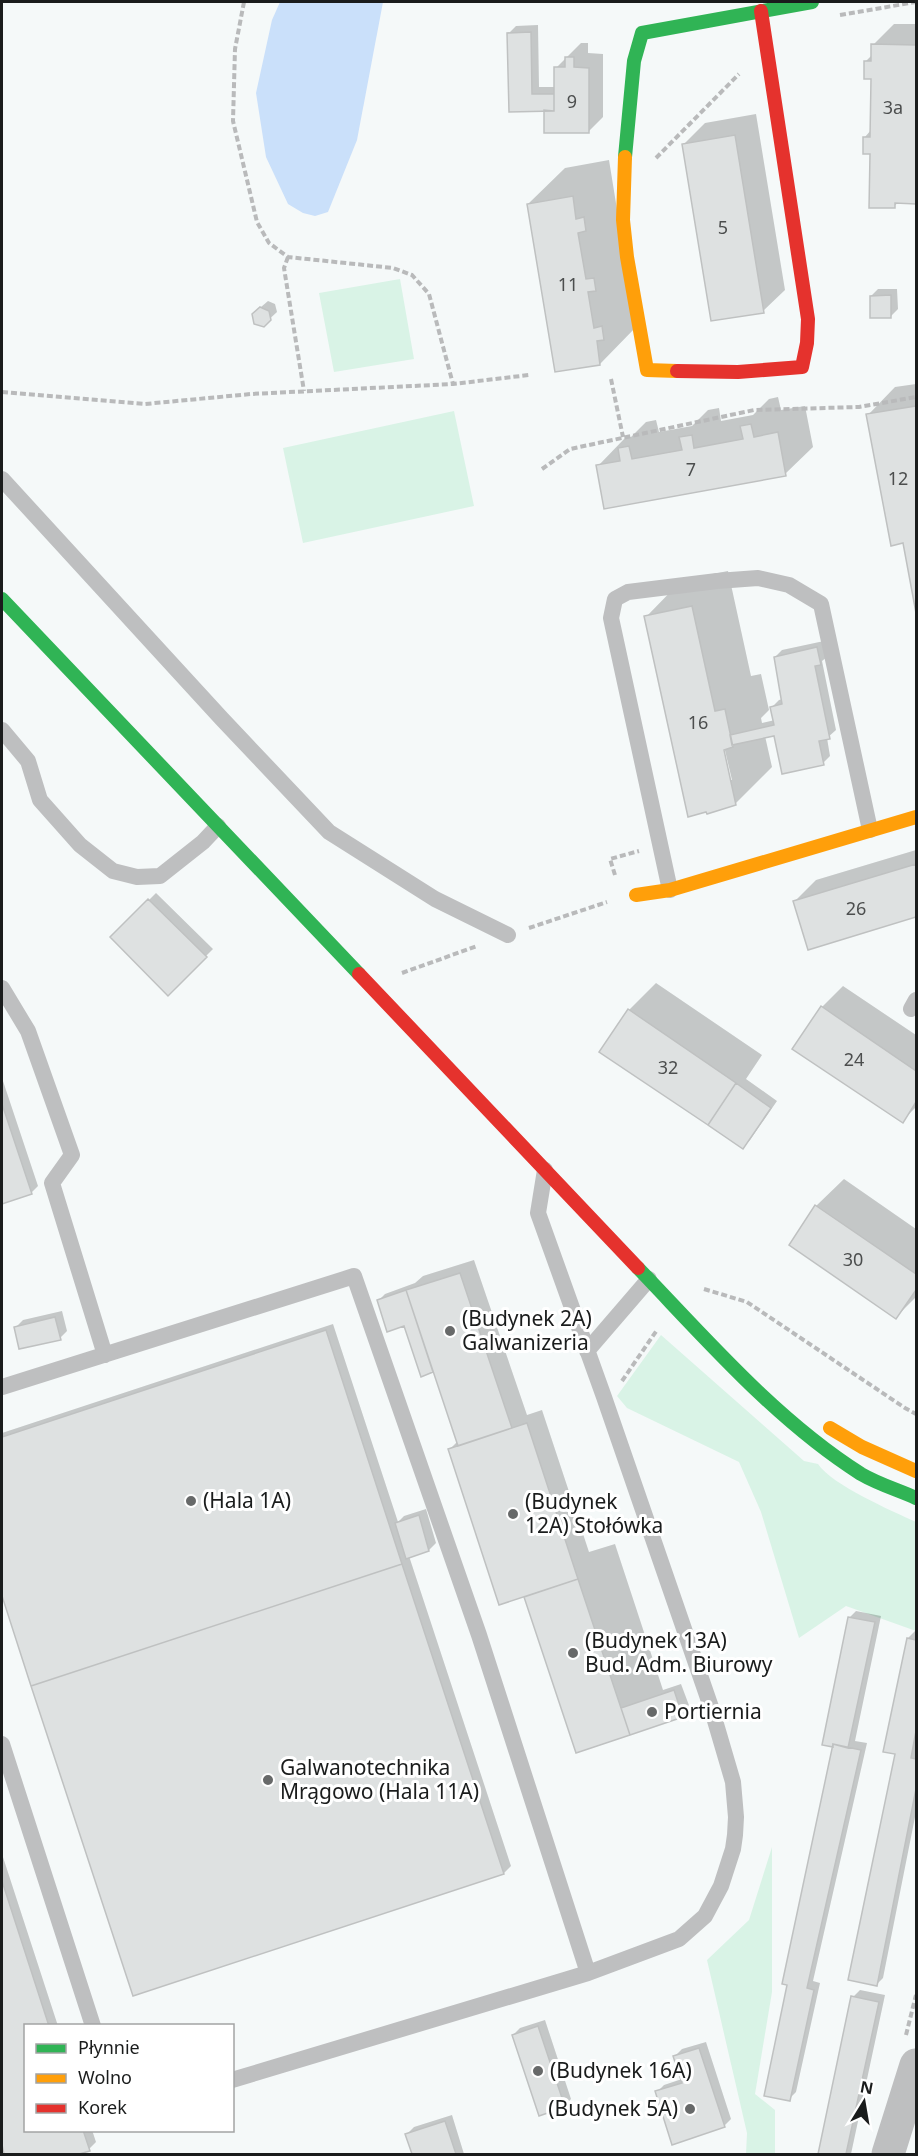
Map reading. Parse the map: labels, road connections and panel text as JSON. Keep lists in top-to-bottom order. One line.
{"places":["(Budynek 2A) Galwanizeria","(Hala 1A)","(Budynek 12A) Stołówka","(Budynek 13A) Bud. Adm. Biurowy","Portiernia","Galwanotechnika Mrągowo (Hala 11A)","(Budynek 16A)","(Budynek 5A)"],"house_numbers":["9","3a","5","11","7","12","16","26","24","32","30"],"legend":["Płynnie","Wolno","Korek"],"north":"top"}
